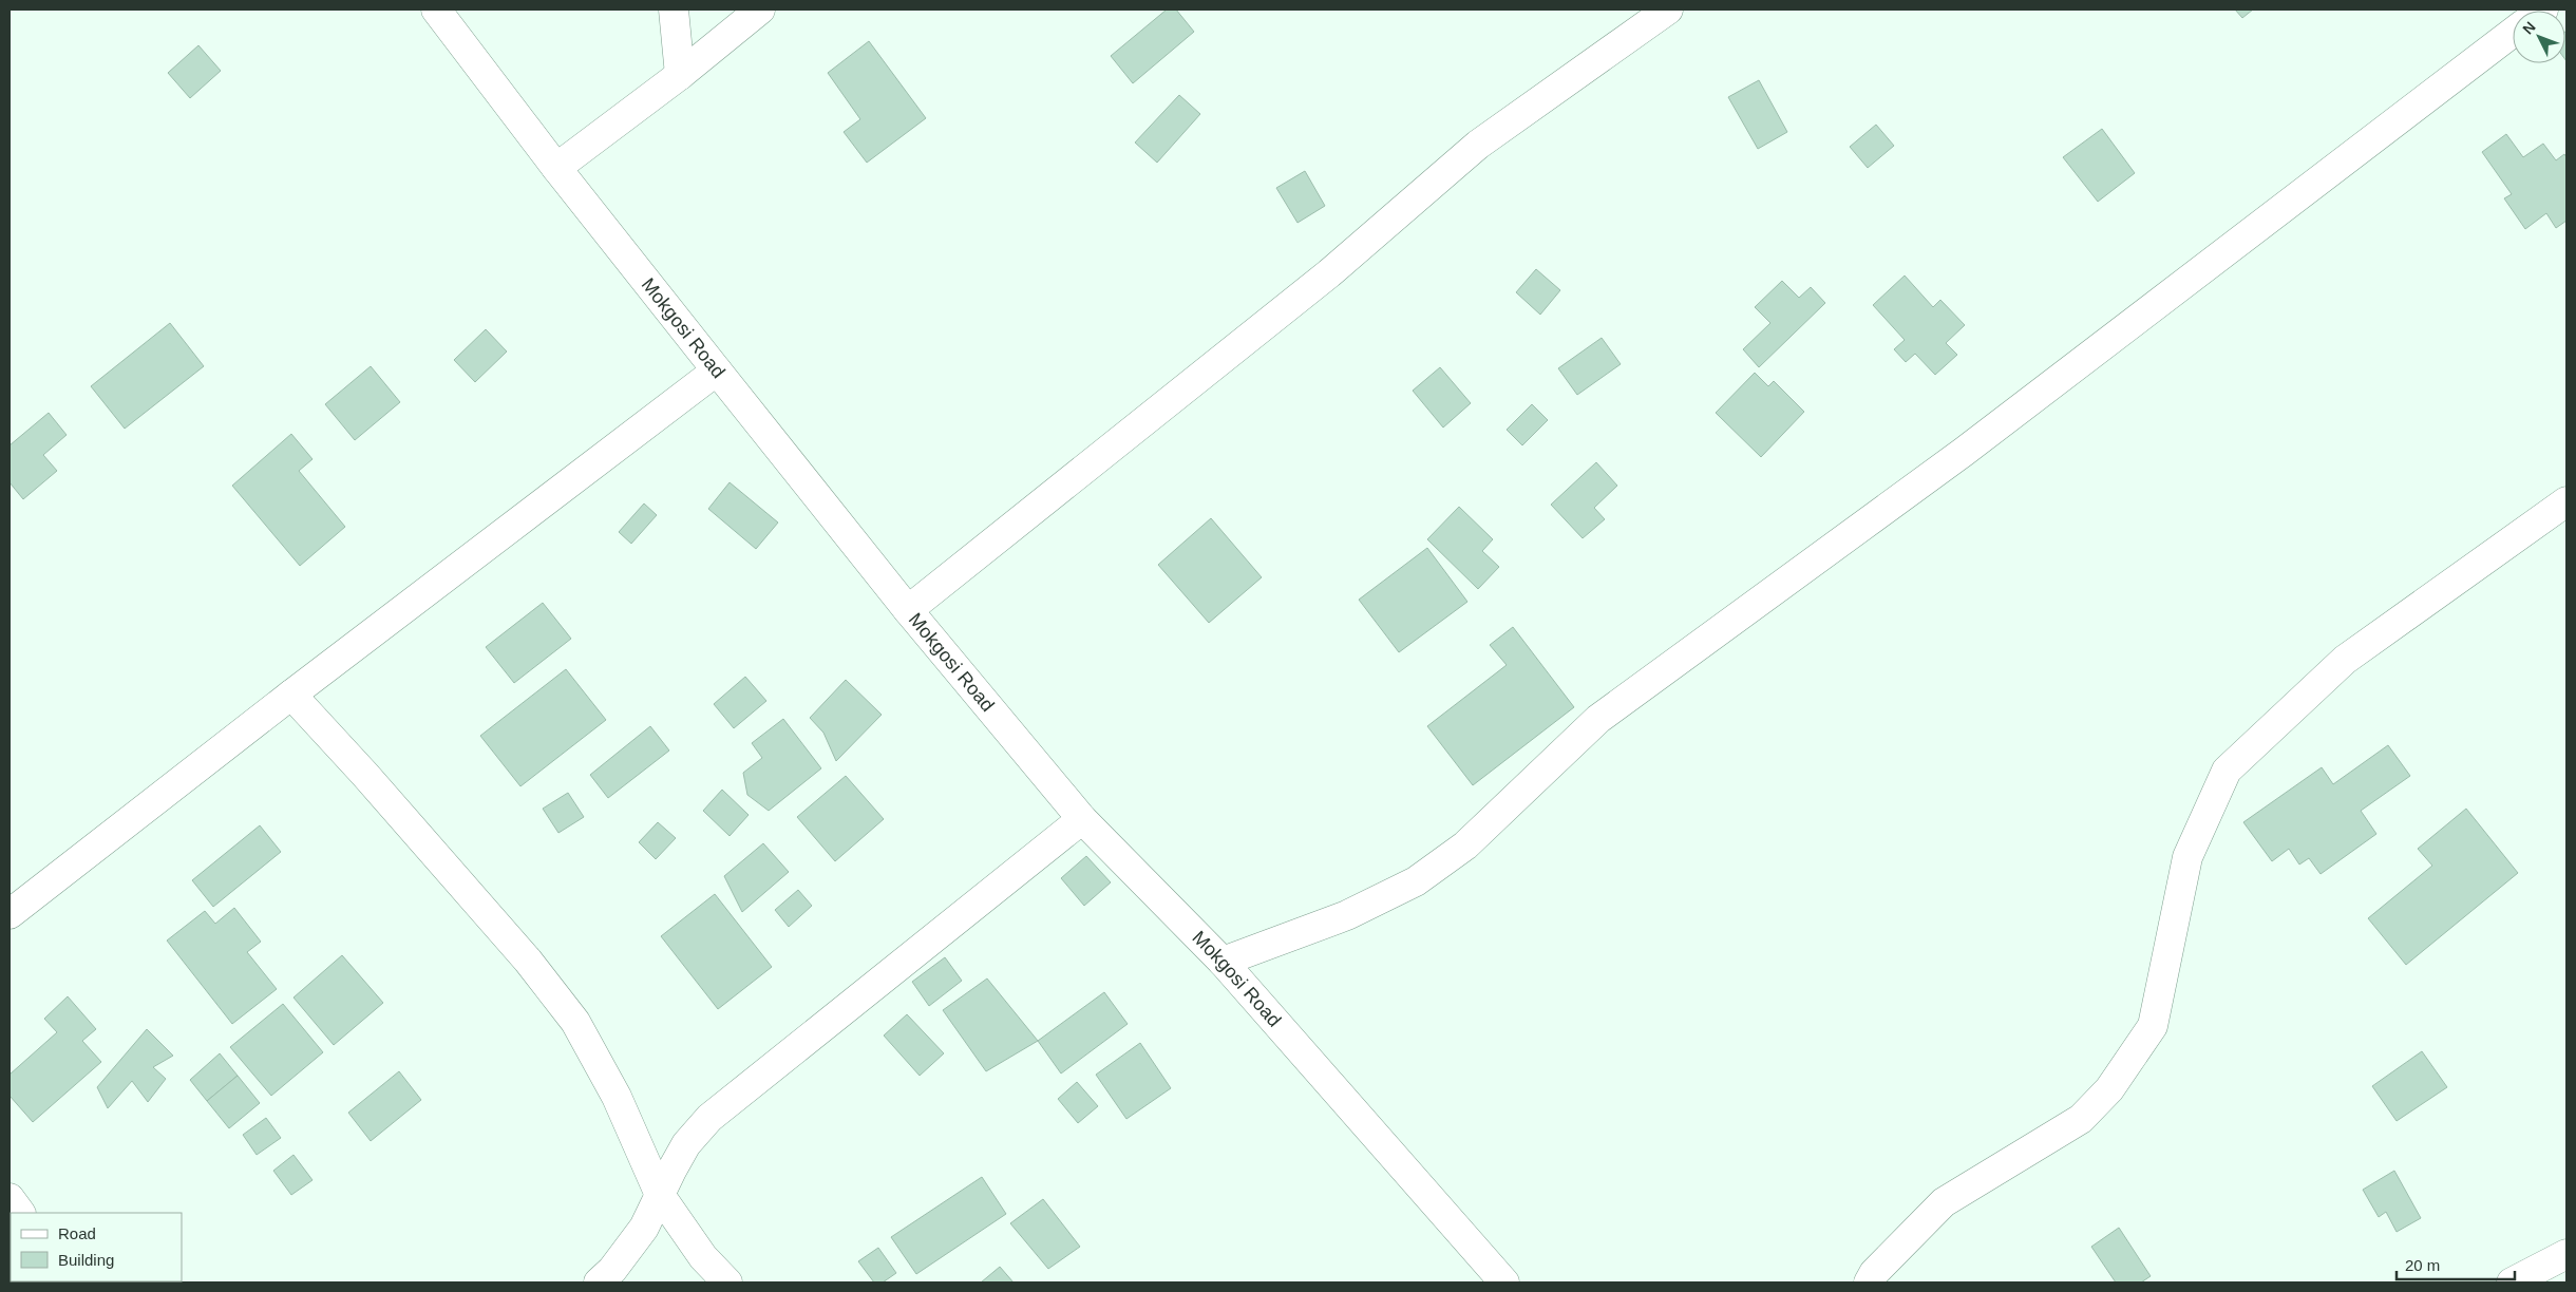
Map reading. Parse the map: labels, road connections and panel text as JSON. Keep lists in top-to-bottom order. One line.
{"streets":{"street":["Mokgosi Road"]},"legend":["Road","Building"],"scale_bar":"20 m","north":"top left"}
